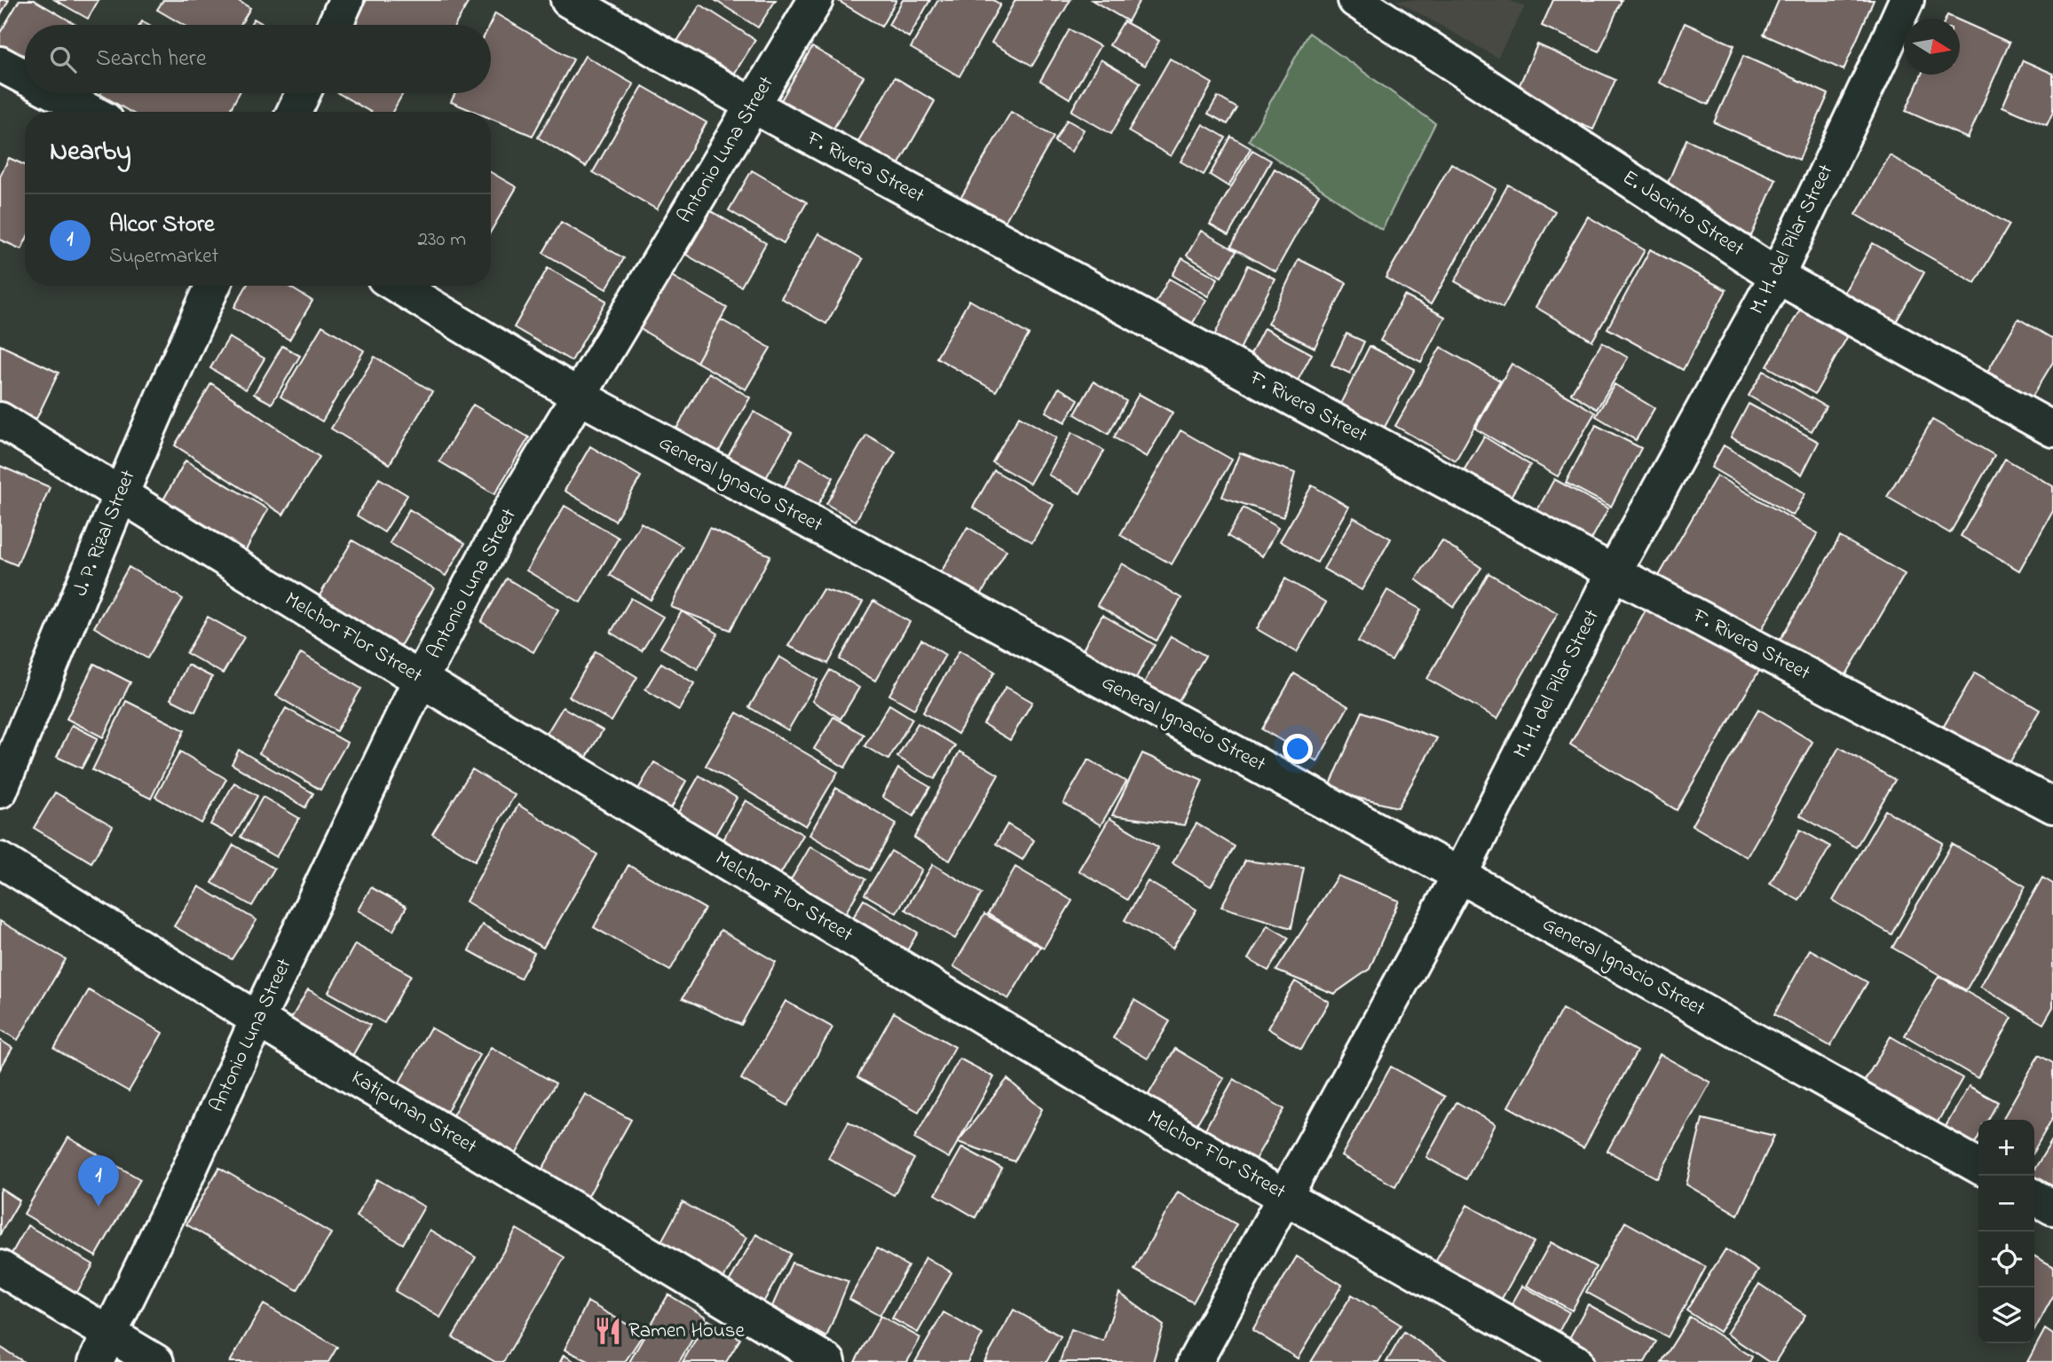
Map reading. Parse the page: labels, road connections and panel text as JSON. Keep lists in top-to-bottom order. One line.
{"streets":{"street":["Antonio Luna Street","F. Rivera Street","E. Jacinto Street","M. H. del Pilar Street","General Ignacio Street","J. P. Rizal Street","Melchor Flor Street","Katipunan Street"]},"crossings":[["Antonio Luna Street","F. Rivera Street"],["Antonio Luna Street","General Ignacio Street"],["Antonio Luna Street","Melchor Flor Street"],["Antonio Luna Street","Katipunan Street"],["F. Rivera Street","M. H. del Pilar Street"],["E. Jacinto Street","M. H. del Pilar Street"],["M. H. del Pilar Street","General Ignacio Street"],["M. H. del Pilar Street","Melchor Flor Street"],["J. P. Rizal Street","Melchor Flor Street"]],"places":{"restaurant":["Ramen House"]},"north":"right","page":{"search":"Search here","heading":"Nearby","list":[{"mark":"1","name":"Alcor Store","note":"Supermarket","value":"230 m"}],"map_buttons":["+","−"],"pins":"1"}}
